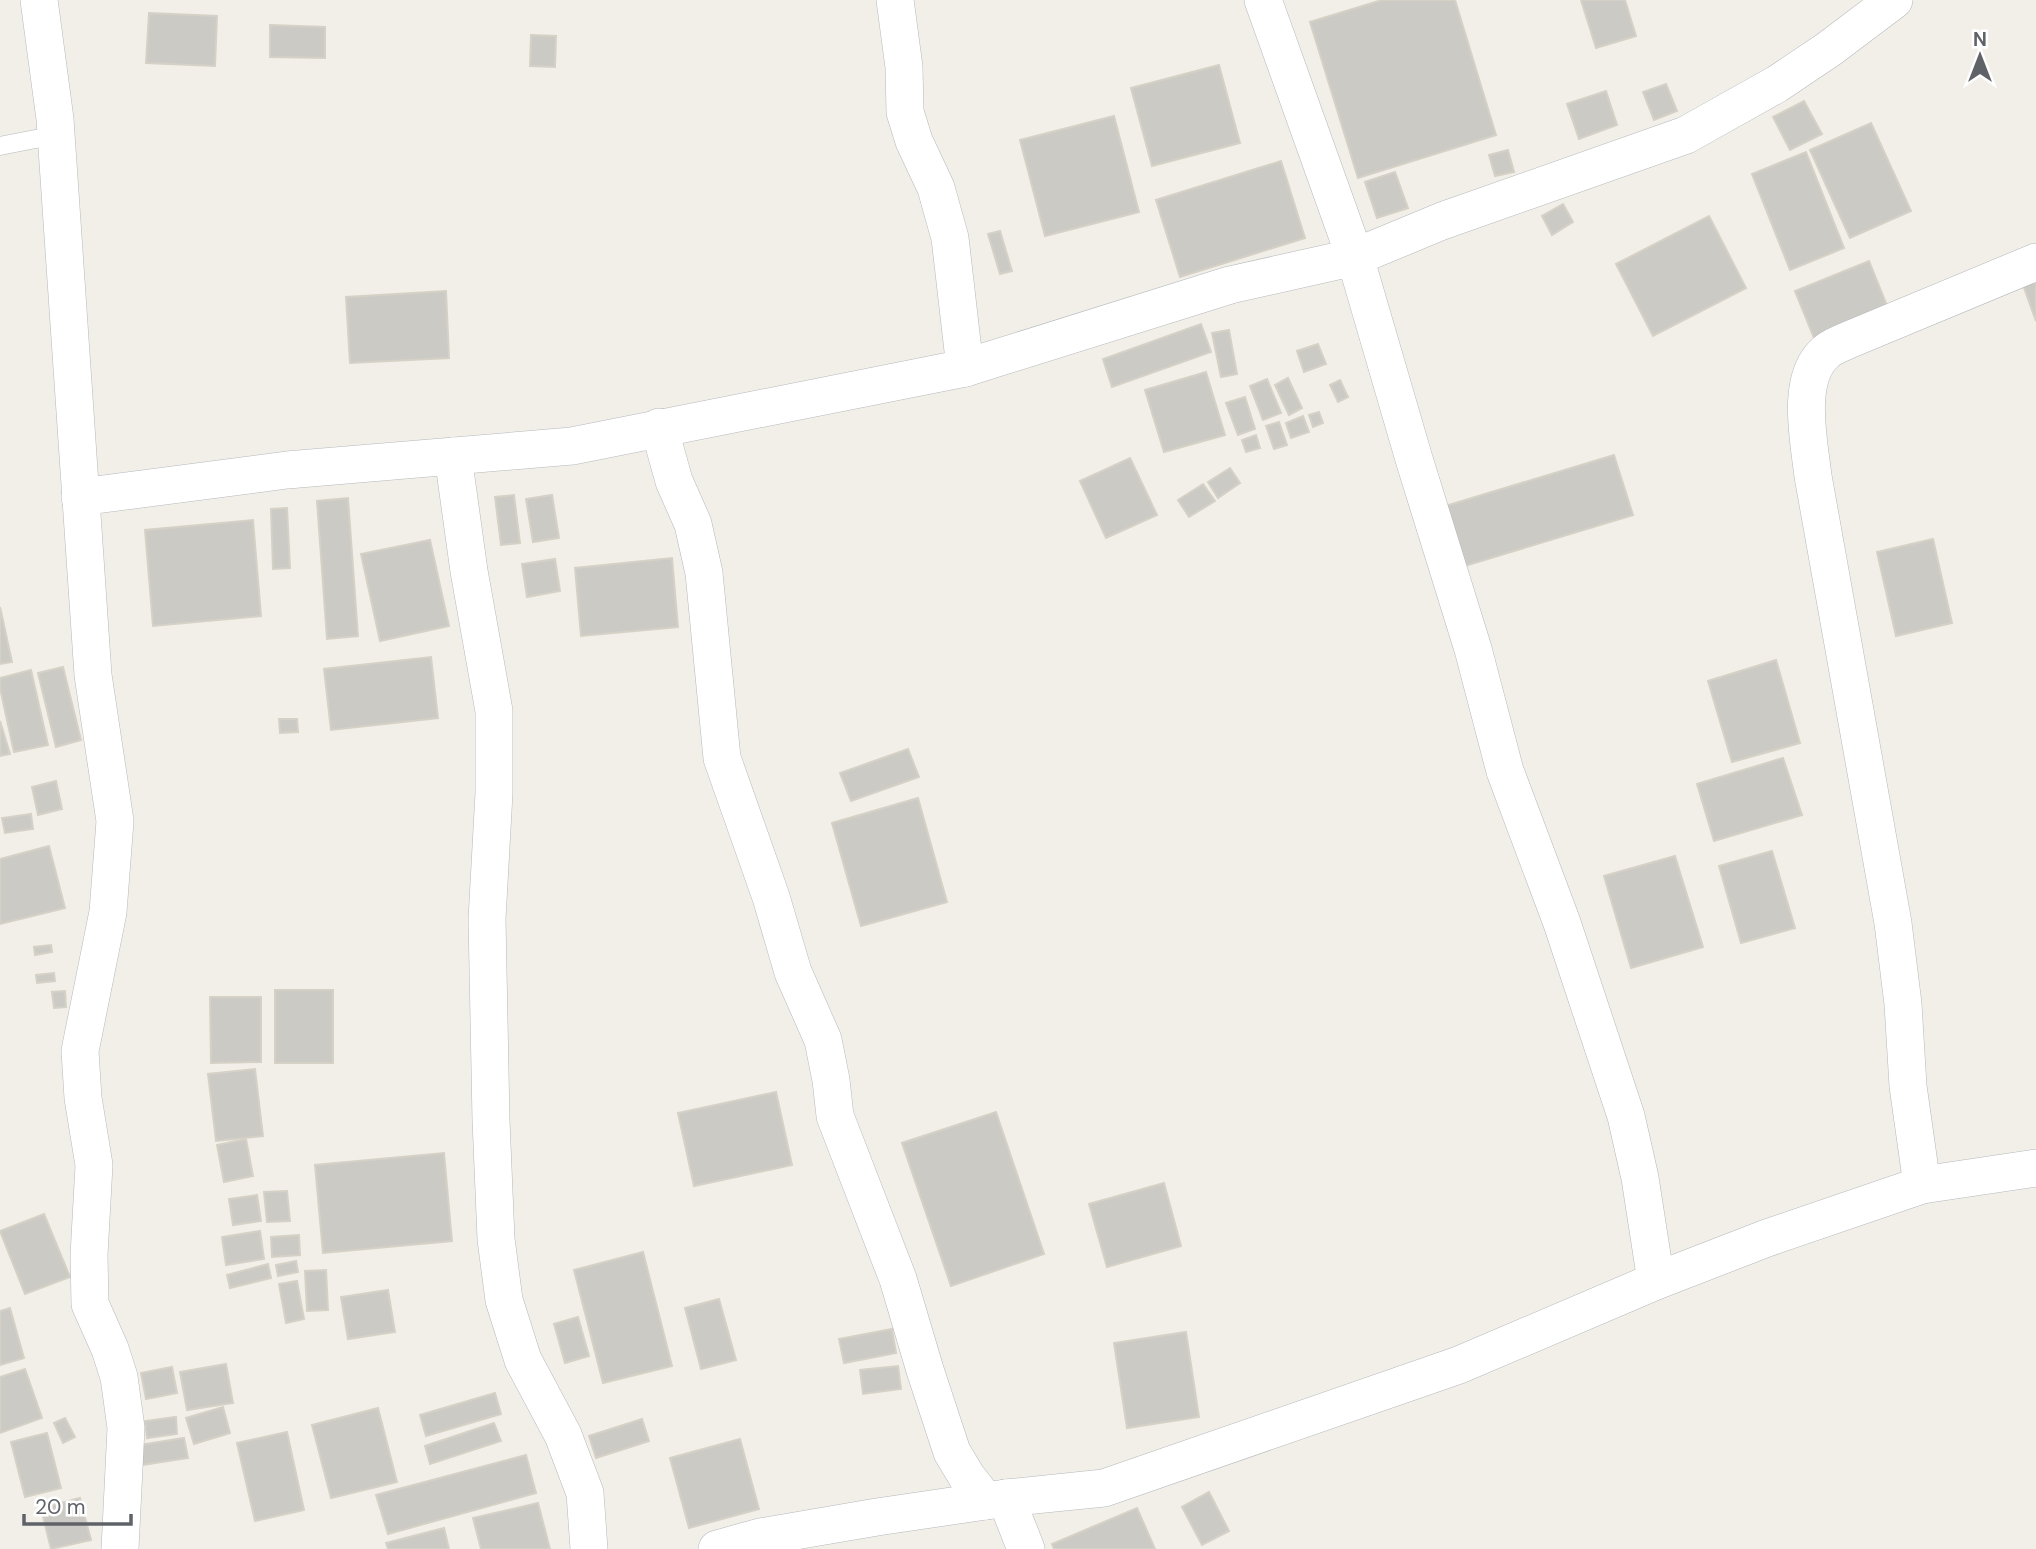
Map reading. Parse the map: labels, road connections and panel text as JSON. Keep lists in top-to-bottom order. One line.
{"scale_bar":"20 m","north":"top"}
